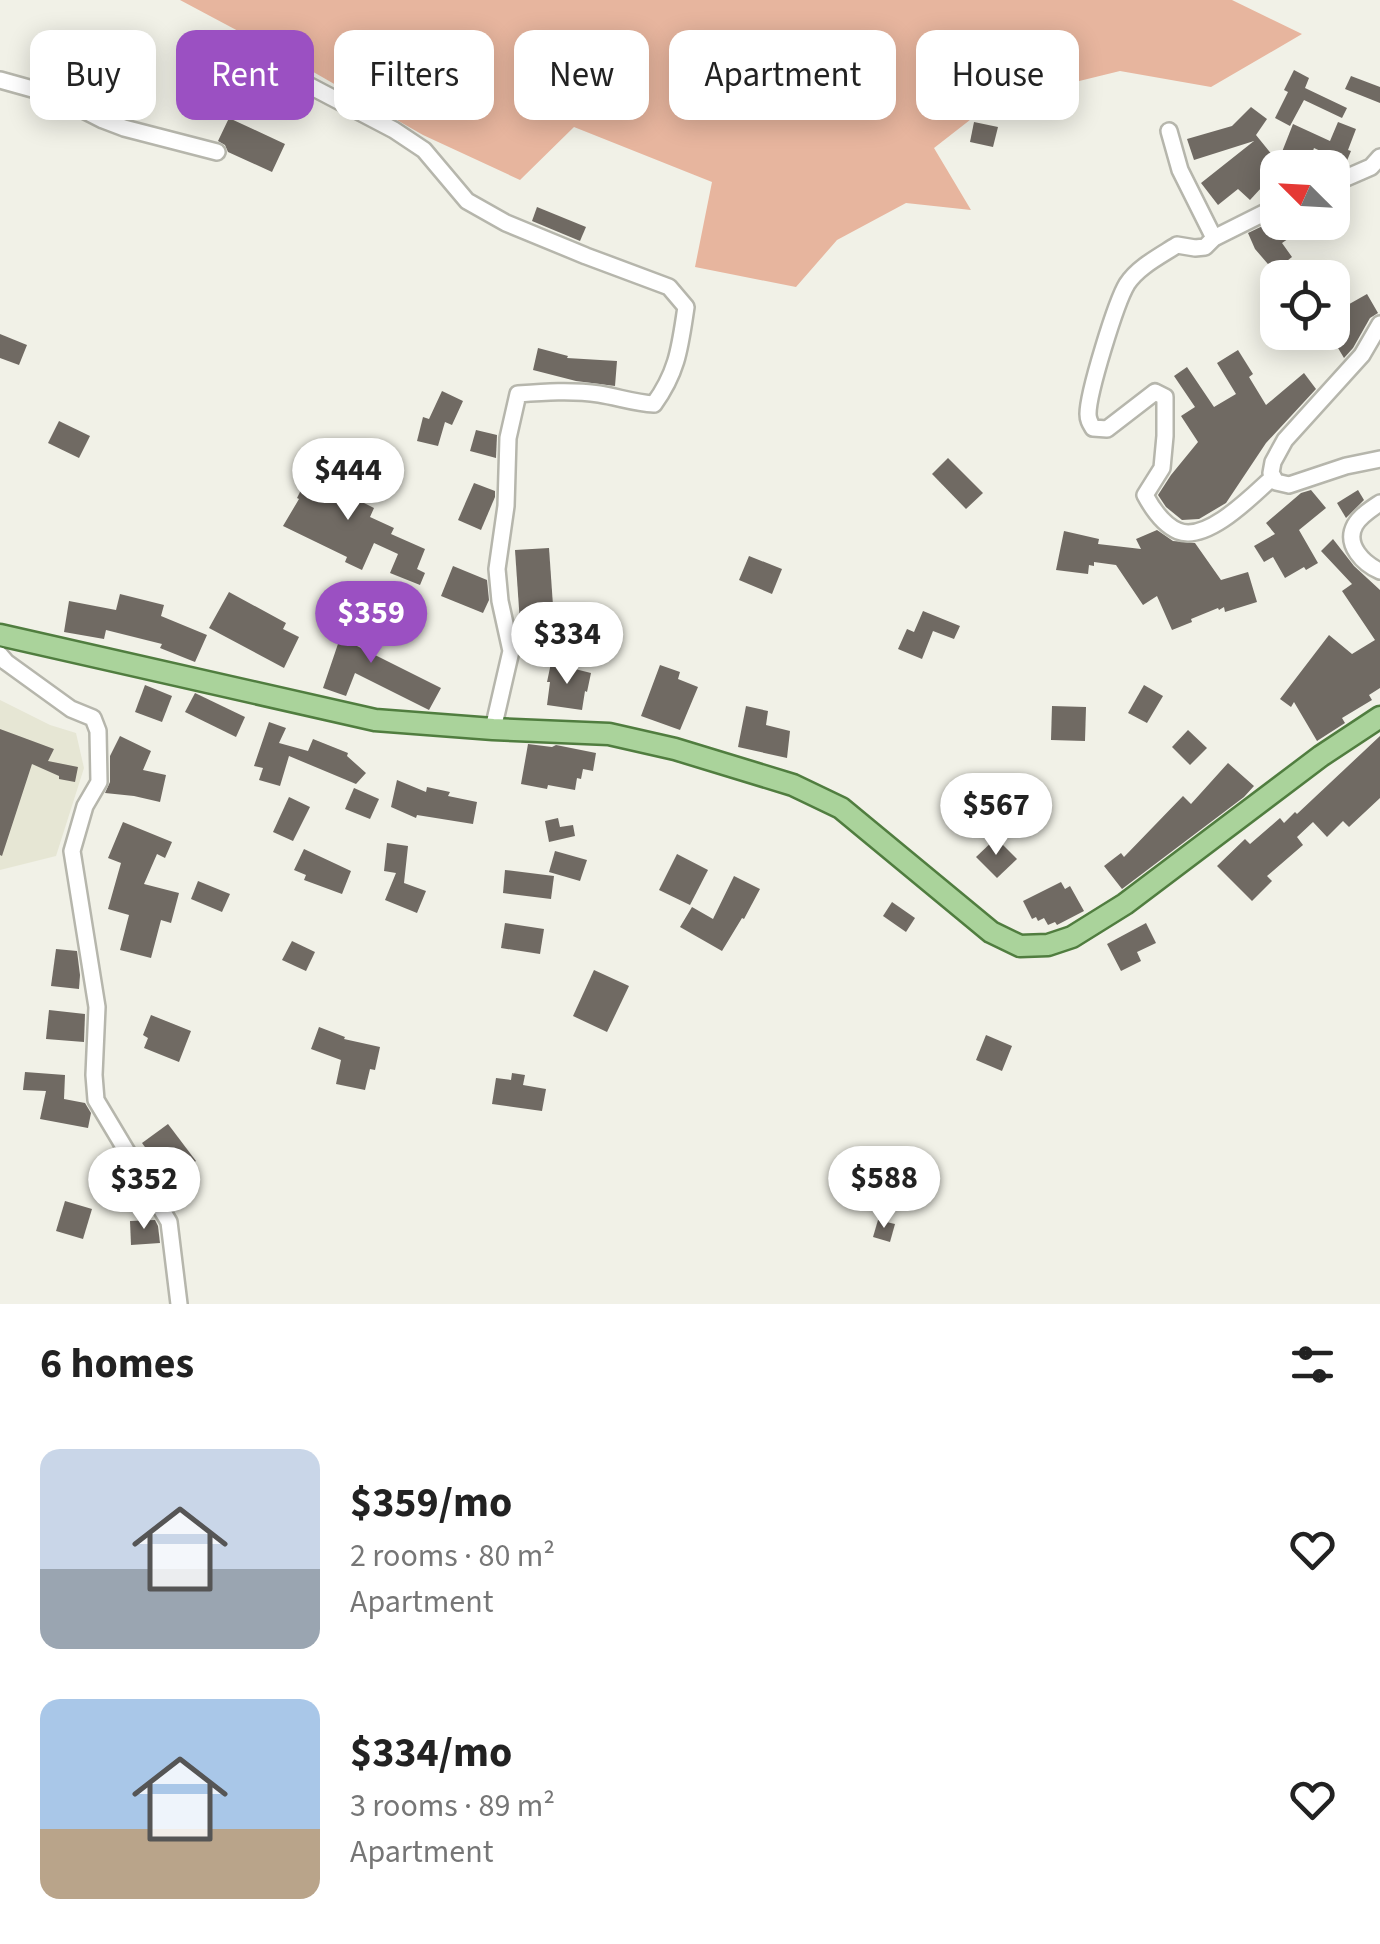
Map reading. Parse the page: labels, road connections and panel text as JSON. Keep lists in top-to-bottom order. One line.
{"north":"top left","page":{"chip":["Buy","Rent","Filters","New","Apartment","House"],"price":["$444","$359","$334","$567","$588","$352"],"heading":"6 homes","list":[{"name":"$359/mo","note":"2 rooms · 80 m² · Apartment"},{"name":"$334/mo","note":"3 rooms · 89 m² · Apartment"}]}}
